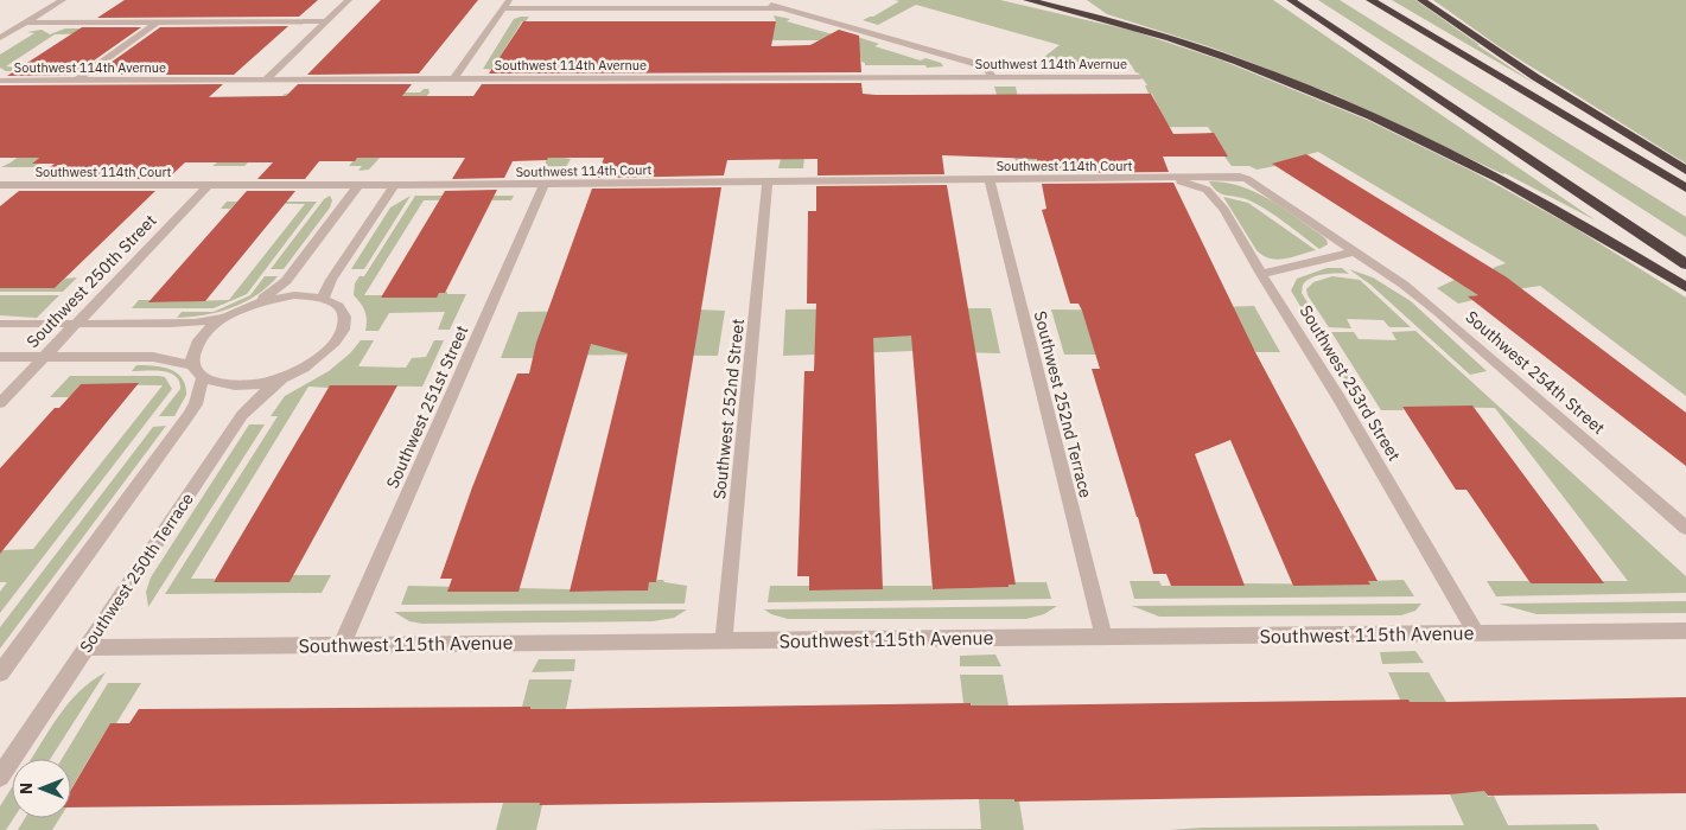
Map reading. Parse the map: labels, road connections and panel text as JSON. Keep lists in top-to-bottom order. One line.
{"streets":{"street":["Southwest 114th Avernue","Southwest 114th Court","Southwest 250th Street","Southwest 254th Street","Southwest 253rd Street","Southwest 252nd Terrace","Southwest 251st Street","Southwest 252nd Street","Southwest 250th Terrace","Southwest 115th Avenue"]},"crossings":[["Southwest 114th Court","Southwest 250th Street"],["Southwest 114th Court","Southwest 254th Street"],["Southwest 114th Court","Southwest 253rd Street"],["Southwest 114th Court","Southwest 252nd Terrace"],["Southwest 114th Court","Southwest 251st Street"],["Southwest 114th Court","Southwest 252nd Street"],["Southwest 254th Street","Southwest 253rd Street"],["Southwest 253rd Street","Southwest 115th Avenue"],["Southwest 252nd Terrace","Southwest 115th Avenue"],["Southwest 251st Street","Southwest 115th Avenue"],["Southwest 252nd Street","Southwest 115th Avenue"],["Southwest 250th Terrace","Southwest 115th Avenue"]],"north":"left"}
